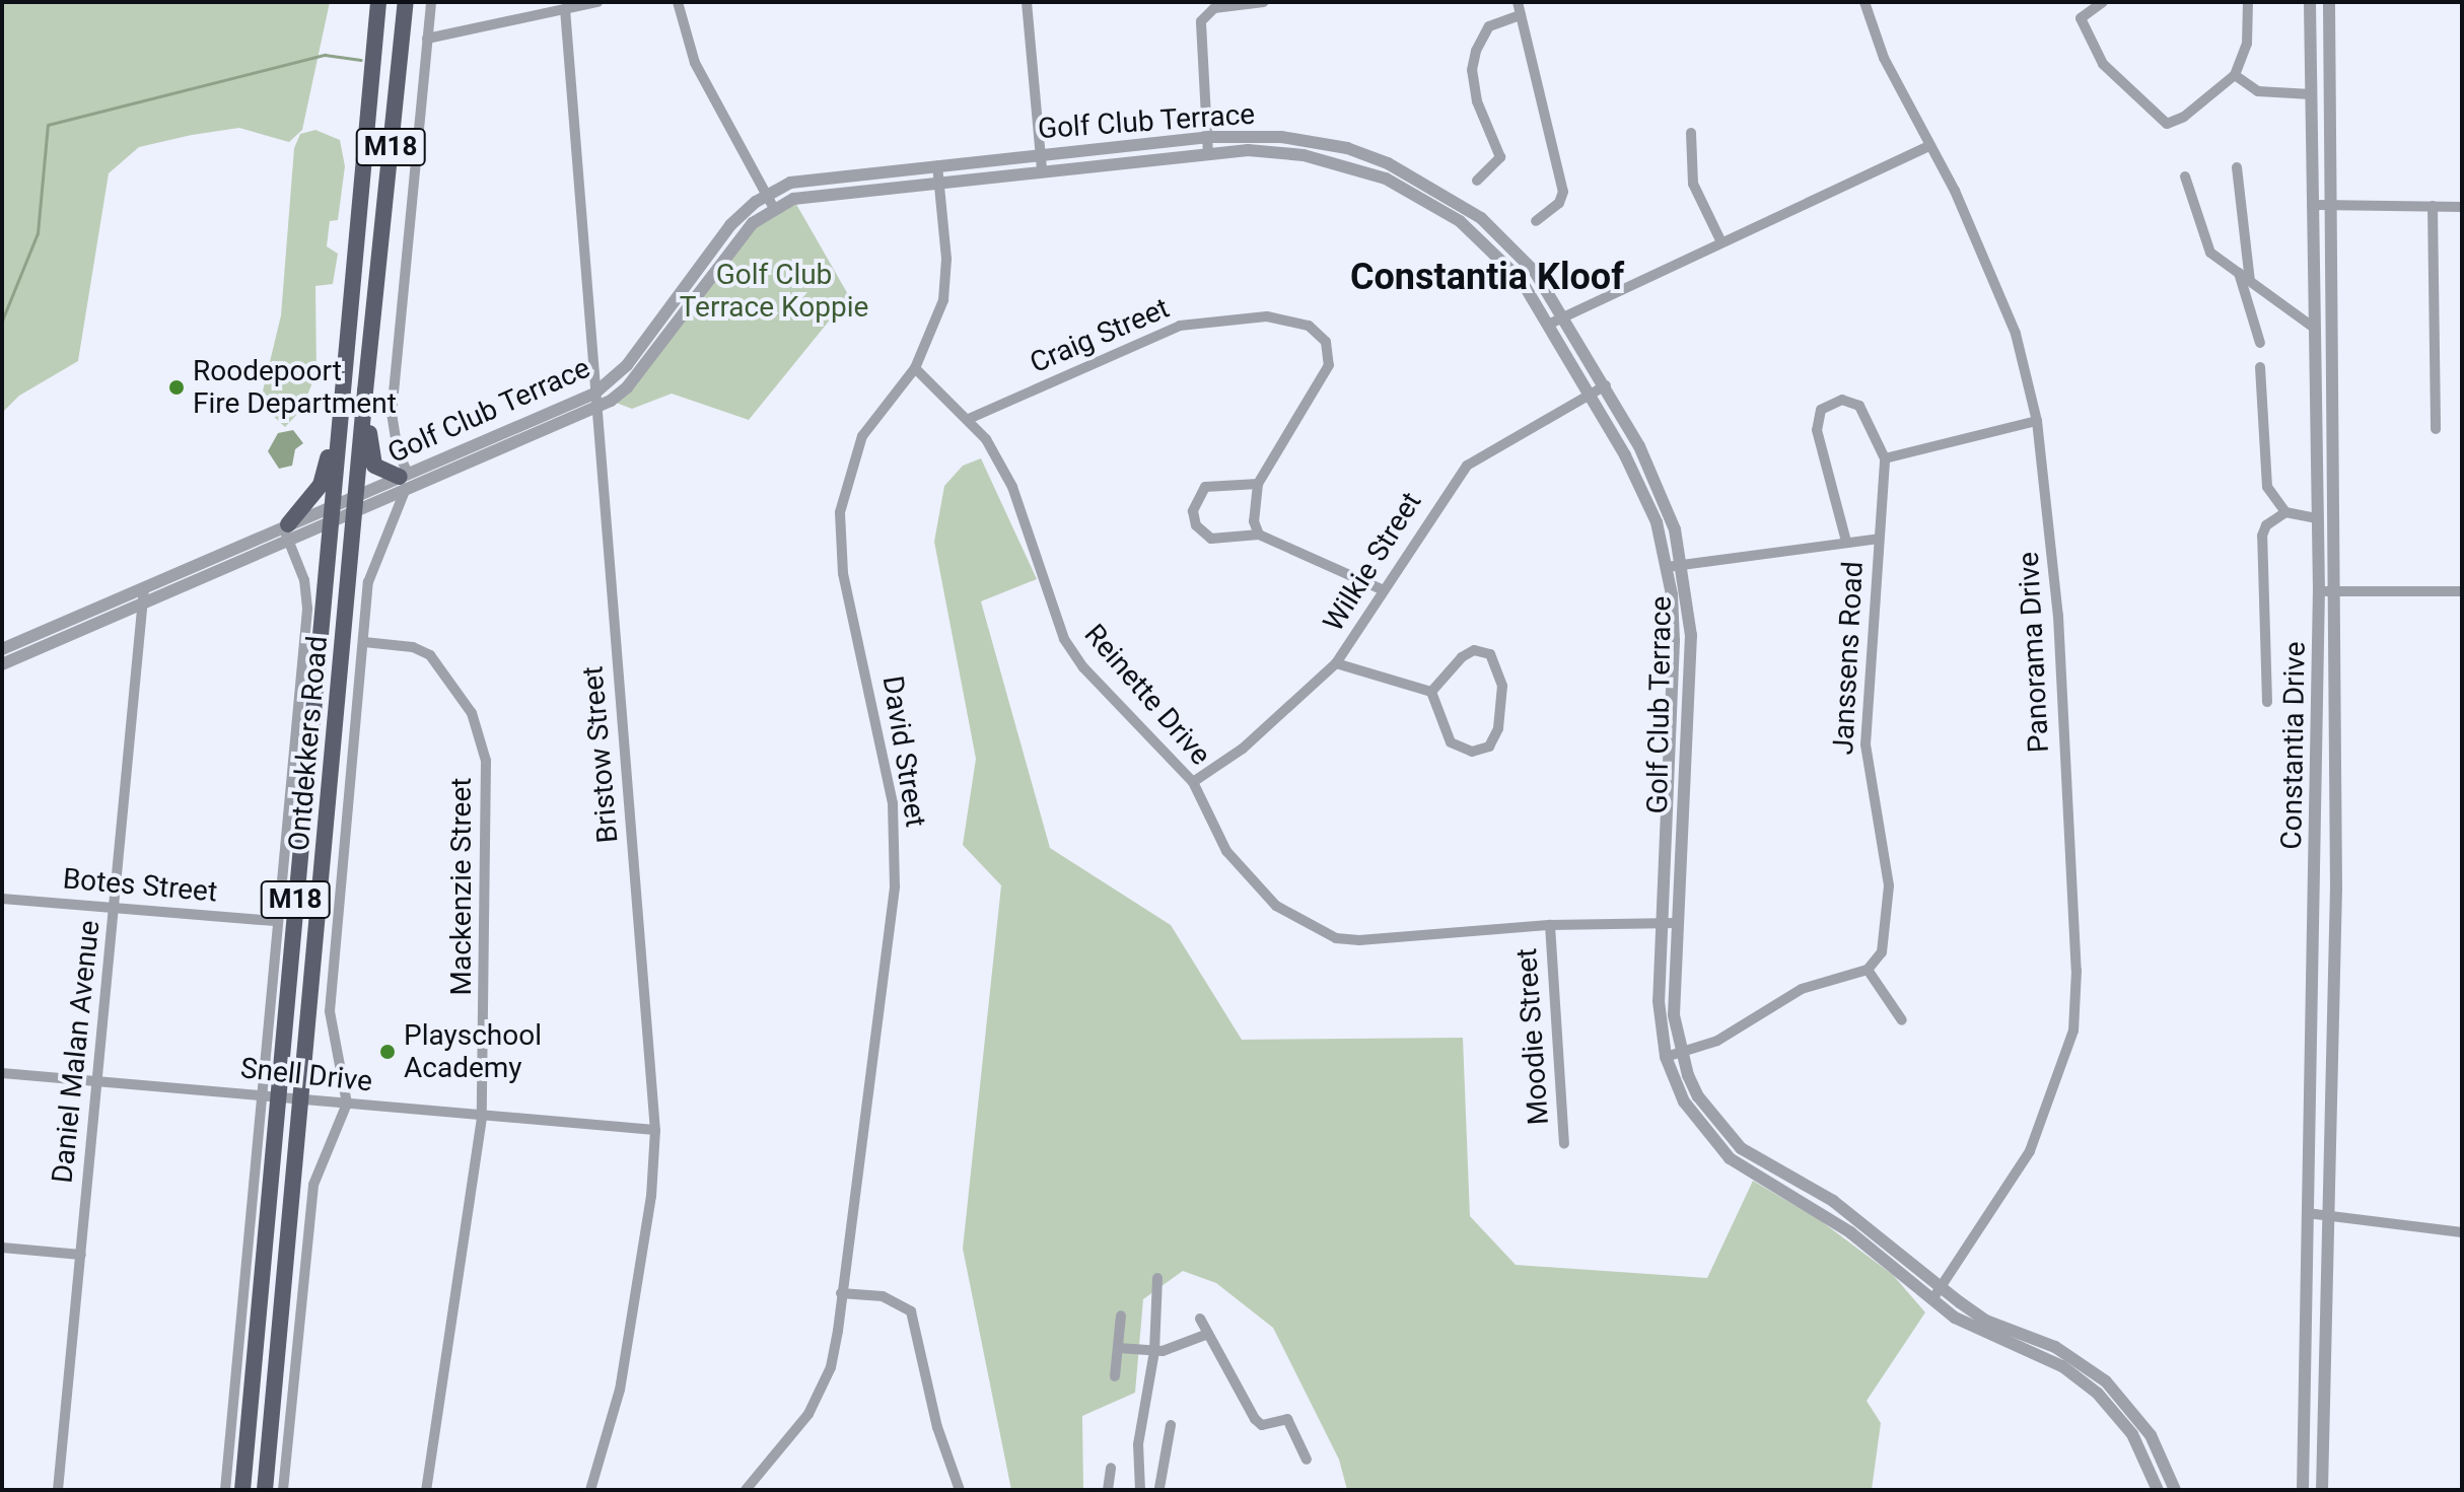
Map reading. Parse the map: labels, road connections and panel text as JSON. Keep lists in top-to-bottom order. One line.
{"streets":{"main road":["M18","Ontdekkers Road"],"street":["Golf Club Terrace","Craig Street","Wilkie Street","Panorama Drive","Janssens Road","Reinette Drive","Constantia Drive","David Street","Bristow Street","Botes Street","Mackenzie Street","Moodie Street","Daniel Malan Avenue","Snell Drive"]},"crossings":[["Golf Club Terrace","Wilkie Street"],["Golf Club Terrace","Panorama Drive"],["Golf Club Terrace","Reinette Drive"],["Golf Club Terrace","Ontdekkers Road"],["Golf Club Terrace","David Street"],["Golf Club Terrace","Bristow Street"],["Golf Club Terrace","Daniel Malan Avenue"],["Craig Street","Reinette Drive"],["Wilkie Street","Reinette Drive"],["Reinette Drive","David Street"],["Reinette Drive","Moodie Street"],["Ontdekkers Road","Botes Street"],["Ontdekkers Road","Mackenzie Street"],["Ontdekkers Road","Snell Drive"],["Bristow Street","Snell Drive"],["Botes Street","Daniel Malan Avenue"],["Mackenzie Street","Snell Drive"],["Daniel Malan Avenue","Snell Drive"]],"districts":["Constantia Kloof"],"parks":["Golf Club Terrace Koppie"],"places":["Roodepoort Fire Department","Playschool Academy"]}
